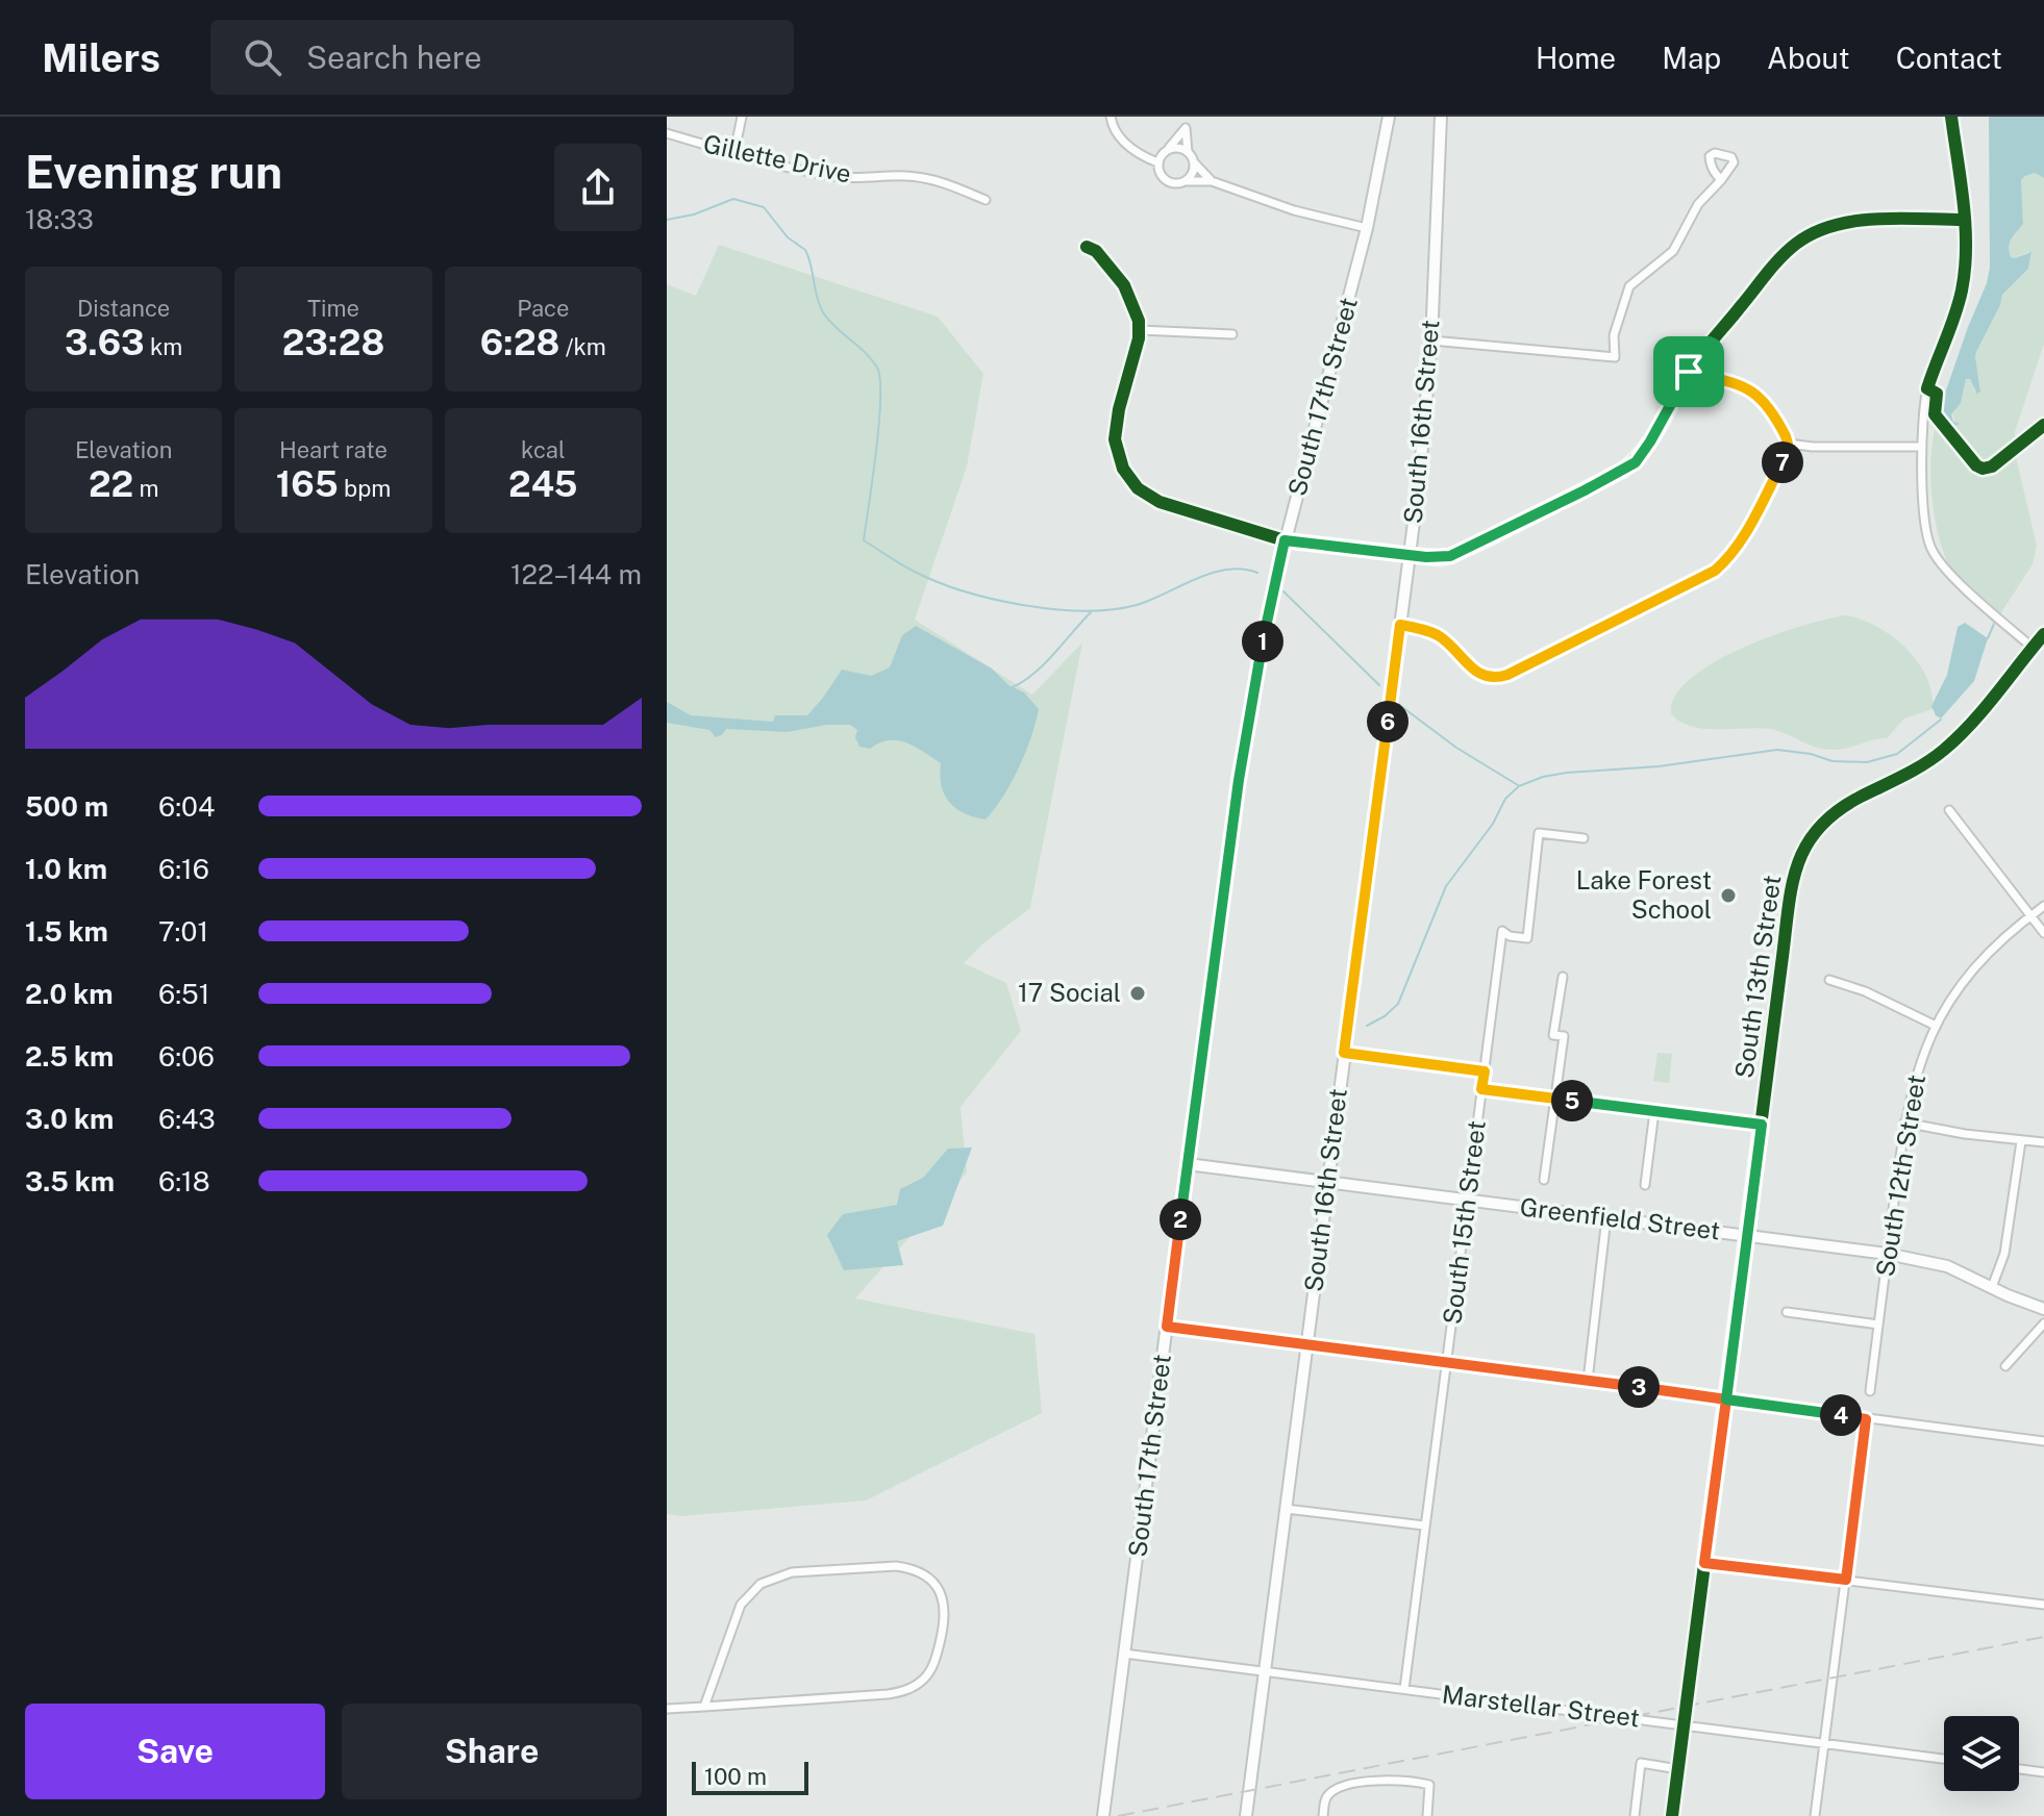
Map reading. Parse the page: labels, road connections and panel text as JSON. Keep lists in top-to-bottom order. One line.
{"streets":{"main road":["South 17th Street","South 16th Street","Greenfield Street"],"street":["Gillette Drive","South 13th Street","South 12th Street","South 15th Street","Marstellar Street"]},"crossings":[["South 17th Street","Greenfield Street"],["South 17th Street","Marstellar Street"],["South 16th Street","Greenfield Street"],["South 16th Street","Marstellar Street"],["South 13th Street","Greenfield Street"],["South 13th Street","Marstellar Street"],["South 12th Street","Greenfield Street"],["Greenfield Street","South 15th Street"],["South 15th Street","Marstellar Street"]],"places":["Lake Forest School","17 Social"],"scale_bar":"100 m","page":{"header":"Milers","search":"Search here","nav":["Home","Map","About","Contact"],"heading":["Evening run","18:33"],"stats":[["Distance","3.63 km"],["Time","23:28"],["Pace","6:28 /km"],["Elevation","22 m"],["Heart rate","165 bpm"],["kcal","245"]],"pins":["7","1","6","5","2","3","4"],"chart":["Elevation","122–144 m"],"list":[{"name":"500 m","note":"6:04"},{"name":"1.0 km","note":"6:16"},{"name":"1.5 km","note":"7:01"},{"name":"2.0 km","note":"6:51"},{"name":"2.5 km","note":"6:06"},{"name":"3.0 km","note":"6:43"},{"name":"3.5 km","note":"6:18"}],"buttons":["Save","Share"],"scale":"100 m"}}
